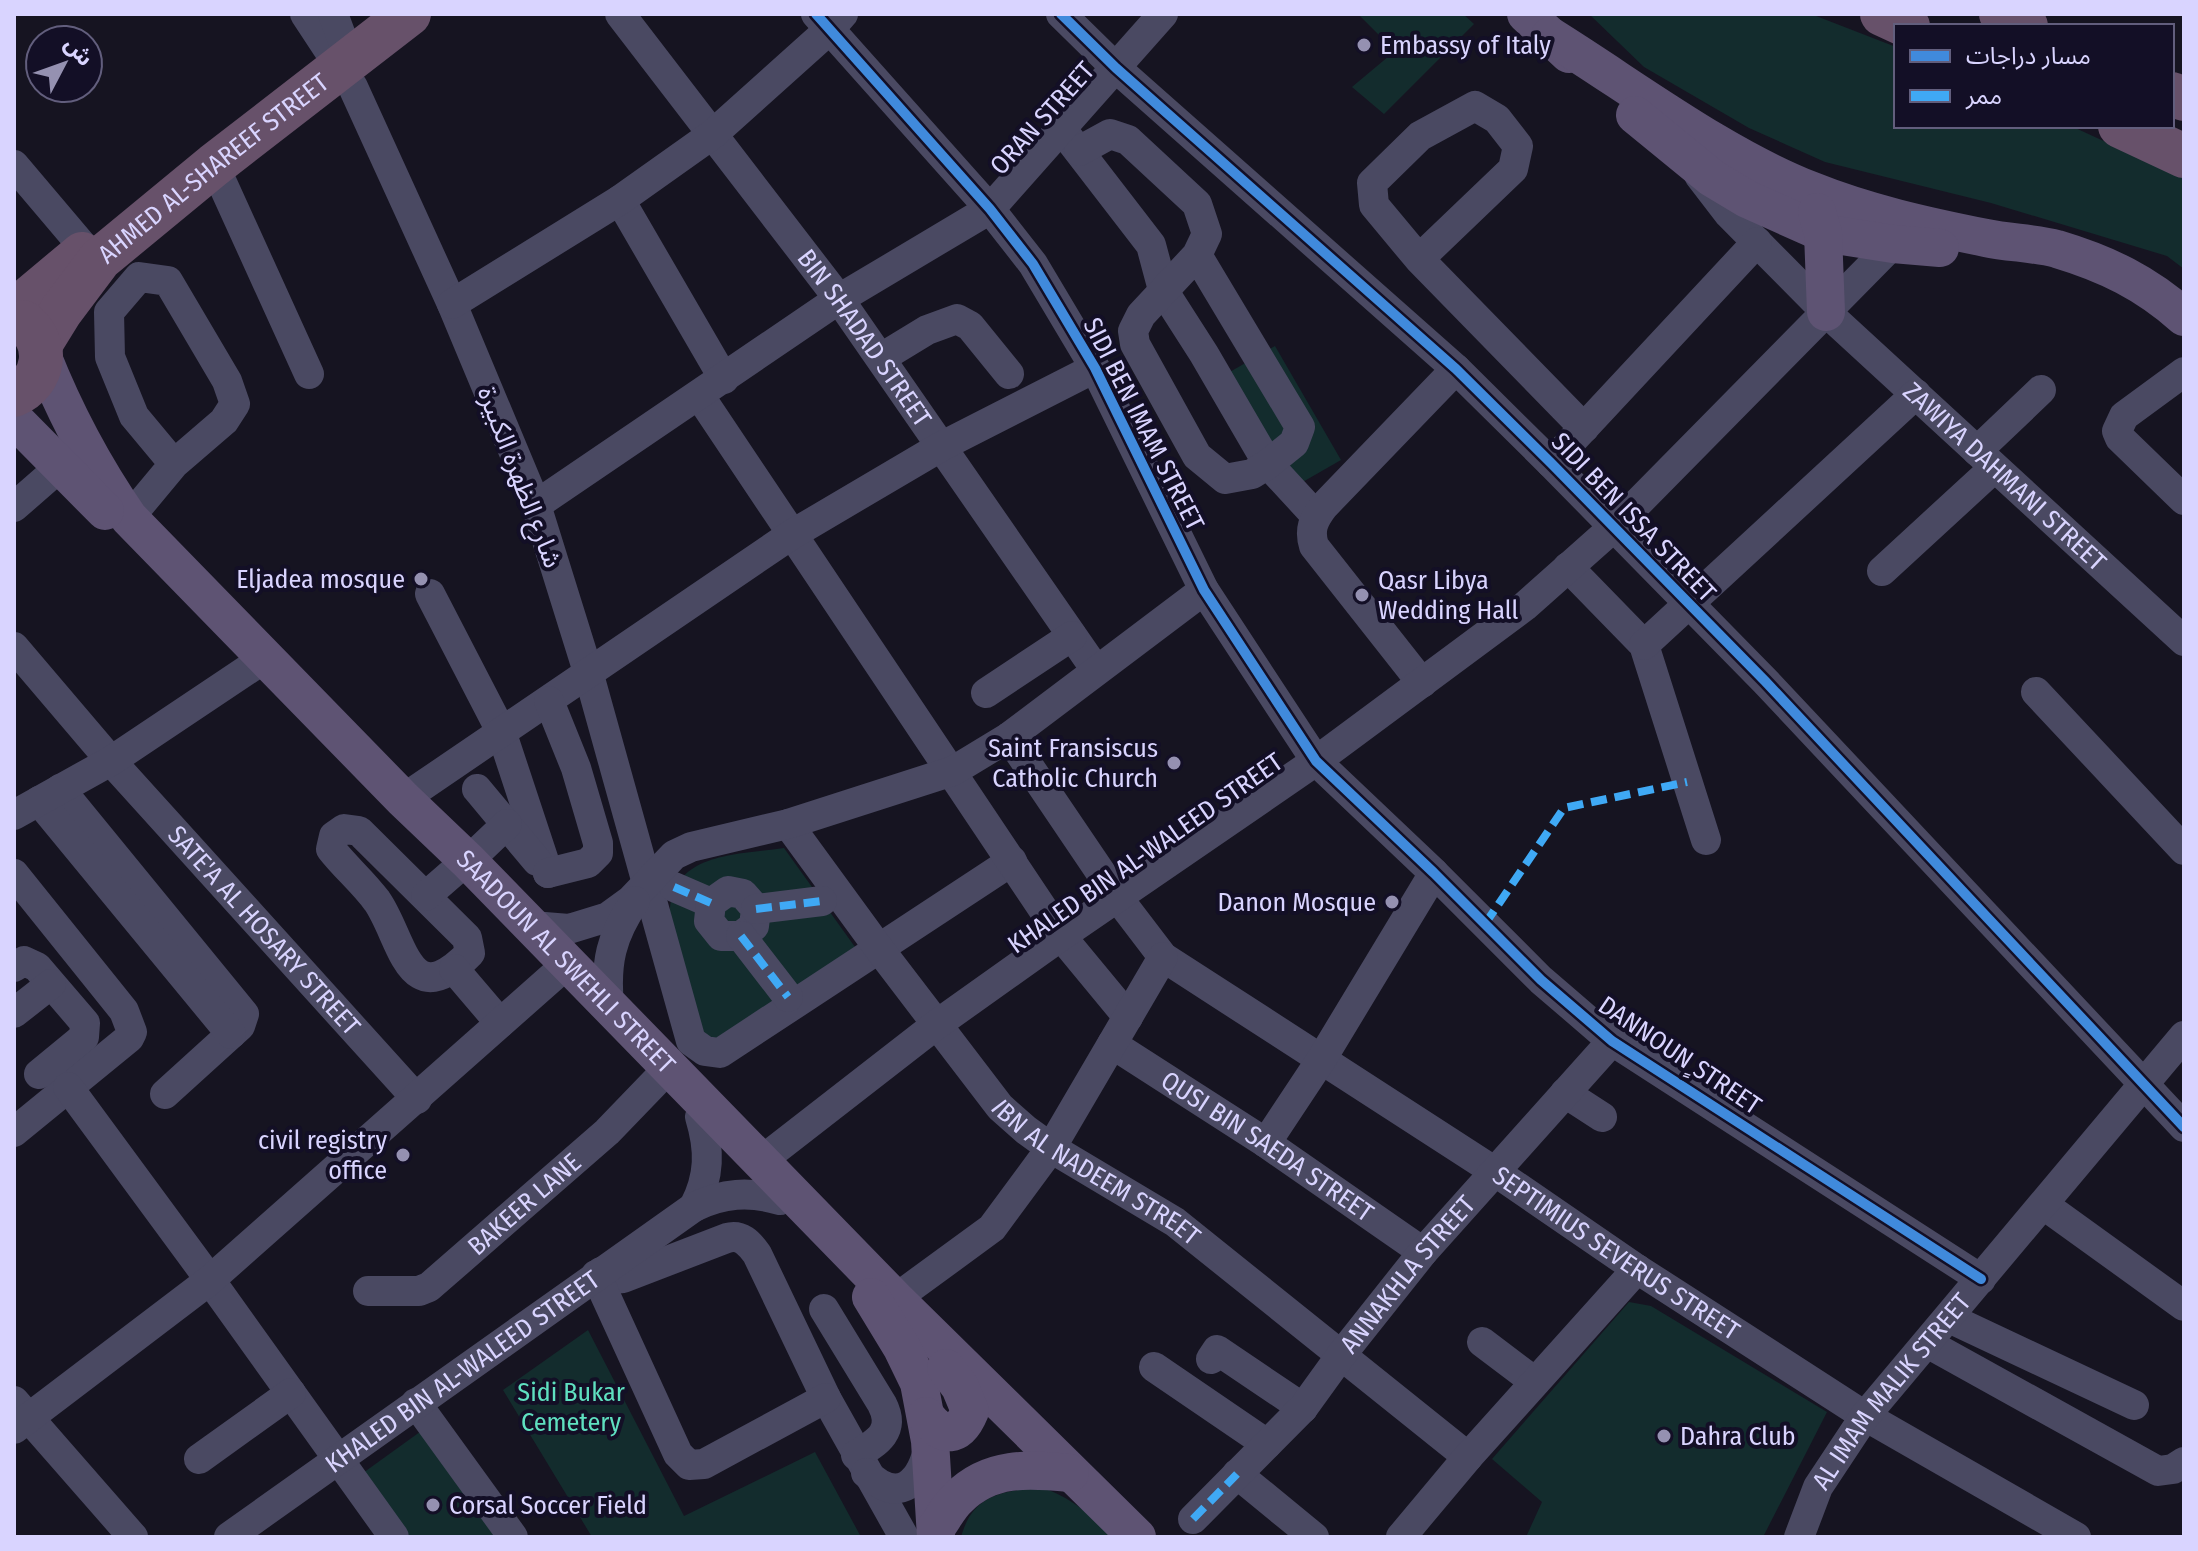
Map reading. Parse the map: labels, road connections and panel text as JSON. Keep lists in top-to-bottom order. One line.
{"streets":{"highway":["AHMED AL-SHAREEF STREET"],"main road":["SAADOUN AL SWEHLI STREET"],"street":["ORAN STREET","BIN SHADAD STREET","SIDI BEN IMAM STREET","ZAWIYA DAHMANI STREET","شارع الظهرة الكبيرة","SIDI BEN ISSA STREET","KHALED BIN AL-WALEED STREET","SATE'A AL HOSARY STREET","DANNOUN ٍSTREET","QUSI BIN SAEDA STREET","IBN AL NADEEM STREET","BAKEER LANE","SEPTIMIUS SEVERUS STREET","ANNAKHLA STREET","AL IMAM MALIK STREET"]},"crossings":[["ORAN STREET","BIN SHADAD STREET"],["ORAN STREET","SIDI BEN IMAM STREET"],["ORAN STREET","شارع الظهرة الكبيرة"],["ORAN STREET","SIDI BEN ISSA STREET"],["AHMED AL-SHAREEF STREET","شارع الظهرة الكبيرة"],["AHMED AL-SHAREEF STREET","SAADOUN AL SWEHLI STREET"],["SIDI BEN IMAM STREET","KHALED BIN AL-WALEED STREET"],["SIDI BEN IMAM STREET","DANNOUN ٍSTREET"],["ZAWIYA DAHMANI STREET","KHALED BIN AL-WALEED STREET"],["شارع الظهرة الكبيرة","IBN AL NADEEM STREET"],["SIDI BEN ISSA STREET","KHALED BIN AL-WALEED STREET"],["SIDI BEN ISSA STREET","AL IMAM MALIK STREET"],["KHALED BIN AL-WALEED STREET","SAADOUN AL SWEHLI STREET"],["KHALED BIN AL-WALEED STREET","DANNOUN ٍSTREET"],["KHALED BIN AL-WALEED STREET","IBN AL NADEEM STREET"],["KHALED BIN AL-WALEED STREET","SEPTIMIUS SEVERUS STREET"],["SAADOUN AL SWEHLI STREET","BAKEER LANE"],["DANNOUN ٍSTREET","ANNAKHLA STREET"],["DANNOUN ٍSTREET","AL IMAM MALIK STREET"],["QUSI BIN SAEDA STREET","ANNAKHLA STREET"],["IBN AL NADEEM STREET","ANNAKHLA STREET"],["SEPTIMIUS SEVERUS STREET","ANNAKHLA STREET"],["SEPTIMIUS SEVERUS STREET","AL IMAM MALIK STREET"]],"parks":["Sidi Bukar Cemetery"],"places":["Embassy of Italy","Eljadea mosque","Qasr Libya Wedding Hall","Saint Fransiscus Catholic Church","Danon Mosque","civil registry office","Dahra Club","Corsal Soccer Field"],"legend":["مسار دراجات","ممر"],"north":"top right"}
